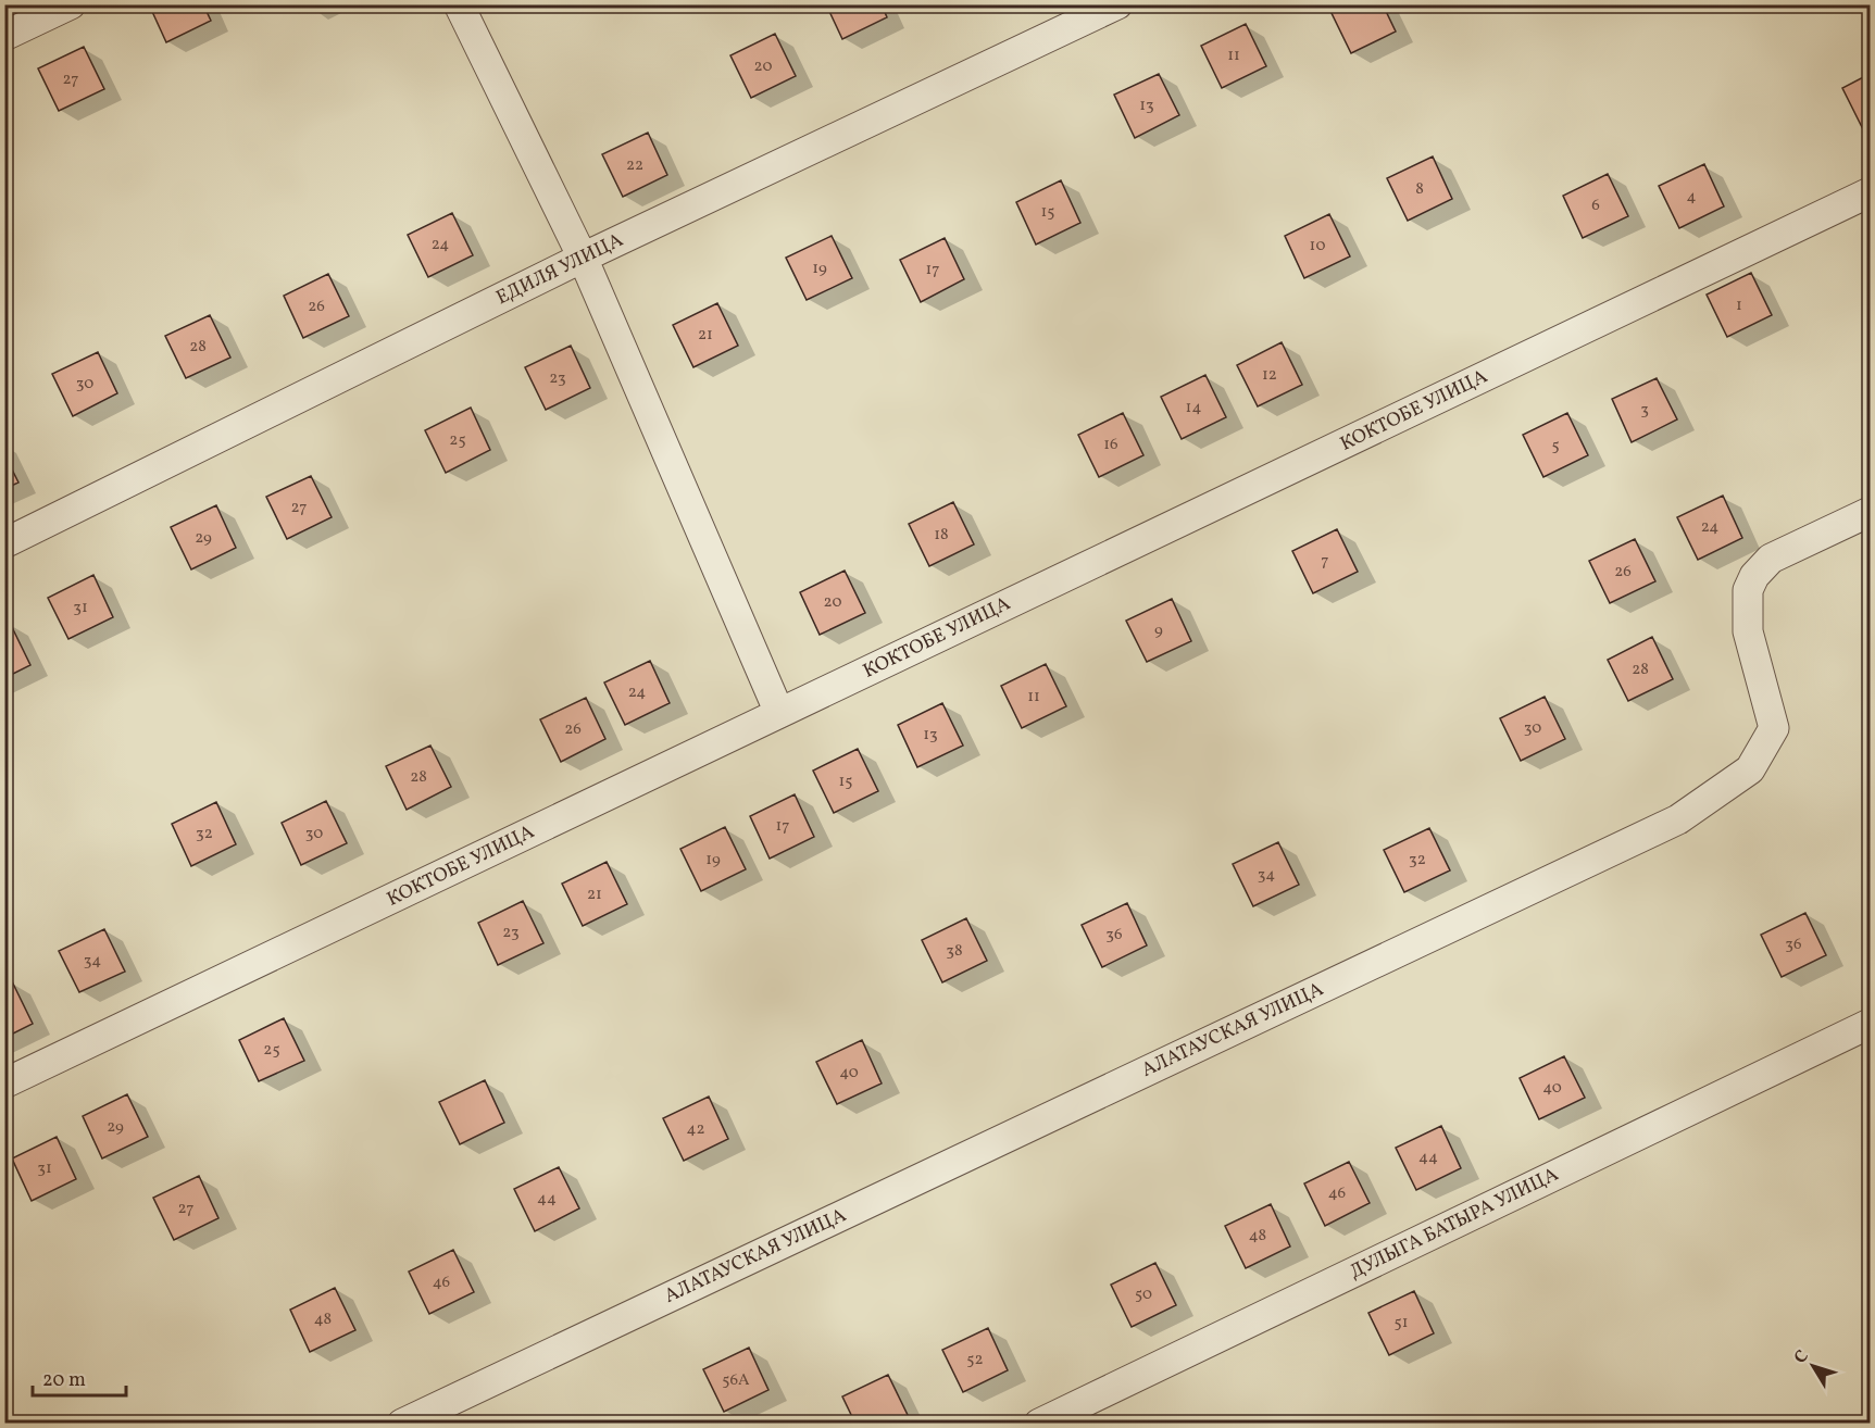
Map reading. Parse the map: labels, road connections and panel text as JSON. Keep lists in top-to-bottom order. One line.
{"streets":{"street":["ЕДИЛЯ УЛИЦА","КОКТОБЕ УЛИЦА","АЛАТАУСКАЯ УЛИЦА","ДУЛЫГА БАТЫРА УЛИЦА"]},"house_numbers":["11","20","27","13","22","8","4","6","15","24","10","19","17","1","26","21","28","12","23","30","14","3","25","16","5","27","24","18","29","7","26","20","31","9","28","24","11","30","26","13","28","15","17","32","30","19","32","34","21","23","36","36","38","34","25","40","40","29","42","44","31","46","44","27","48","46","50","48","51","52","56А"],"scale_bar":"20 m","north":"top left"}
